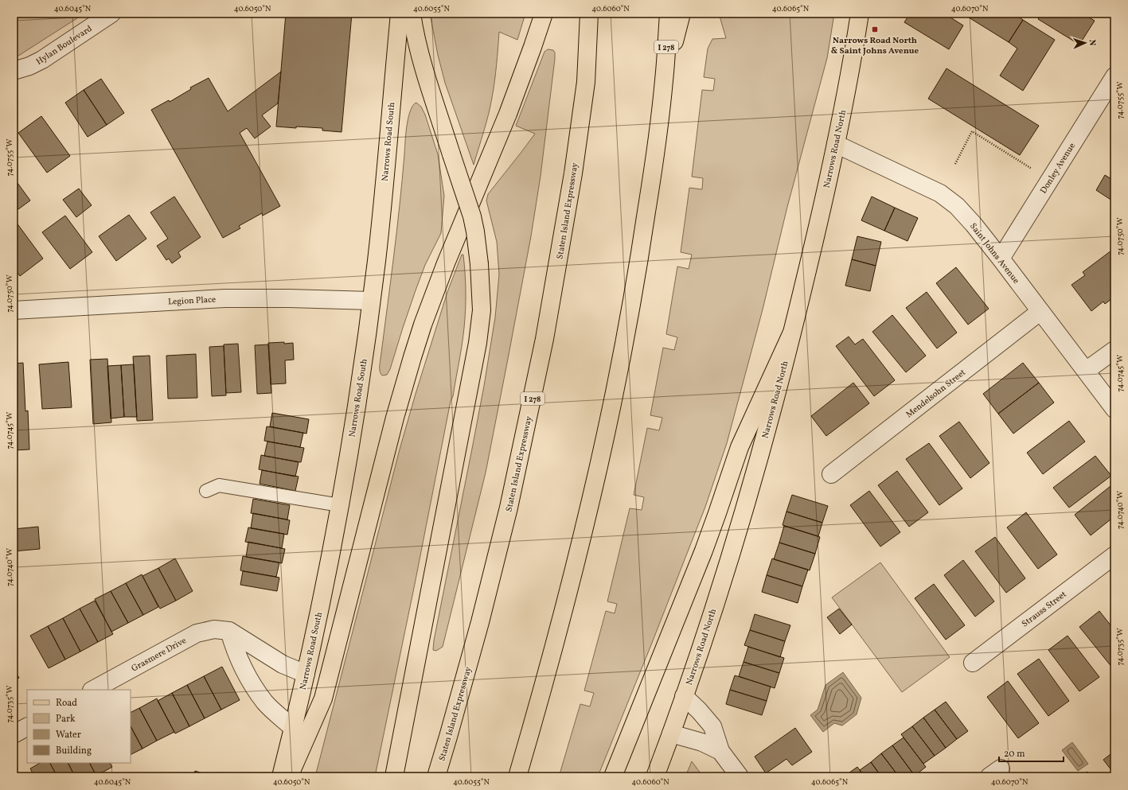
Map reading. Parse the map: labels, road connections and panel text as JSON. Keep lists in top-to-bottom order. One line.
{"streets":{"main road":["I 278","Narrows Road South","Narrows Road North","Staten Island Expressway"],"street":["Hylan Boulevard","Donley Avenue","Saint Johns Avenue","Legion Place","Mendelsohn Street","Strauss Street","Grasmere Drive"]},"crossings":[["Narrows Road South","Legion Place"],["Narrows Road South","Grasmere Drive"],["Narrows Road North","Saint Johns Avenue"],["Donley Avenue","Saint Johns Avenue"],["Saint Johns Avenue","Mendelsohn Street"]],"places":{"transit":["Narrows Road North & Saint Johns Avenue"]},"legend":["Road","Park","Water","Building"],"scale_bar":"20 m","north":"right","coordinates":["40.6045°N","40.6050°N","40.6055°N","40.6060°N","40.6065°N","40.6070°N","74.0755°W","74.0750°W","74.0745°W","74.0740°W","74.0735°W"]}
